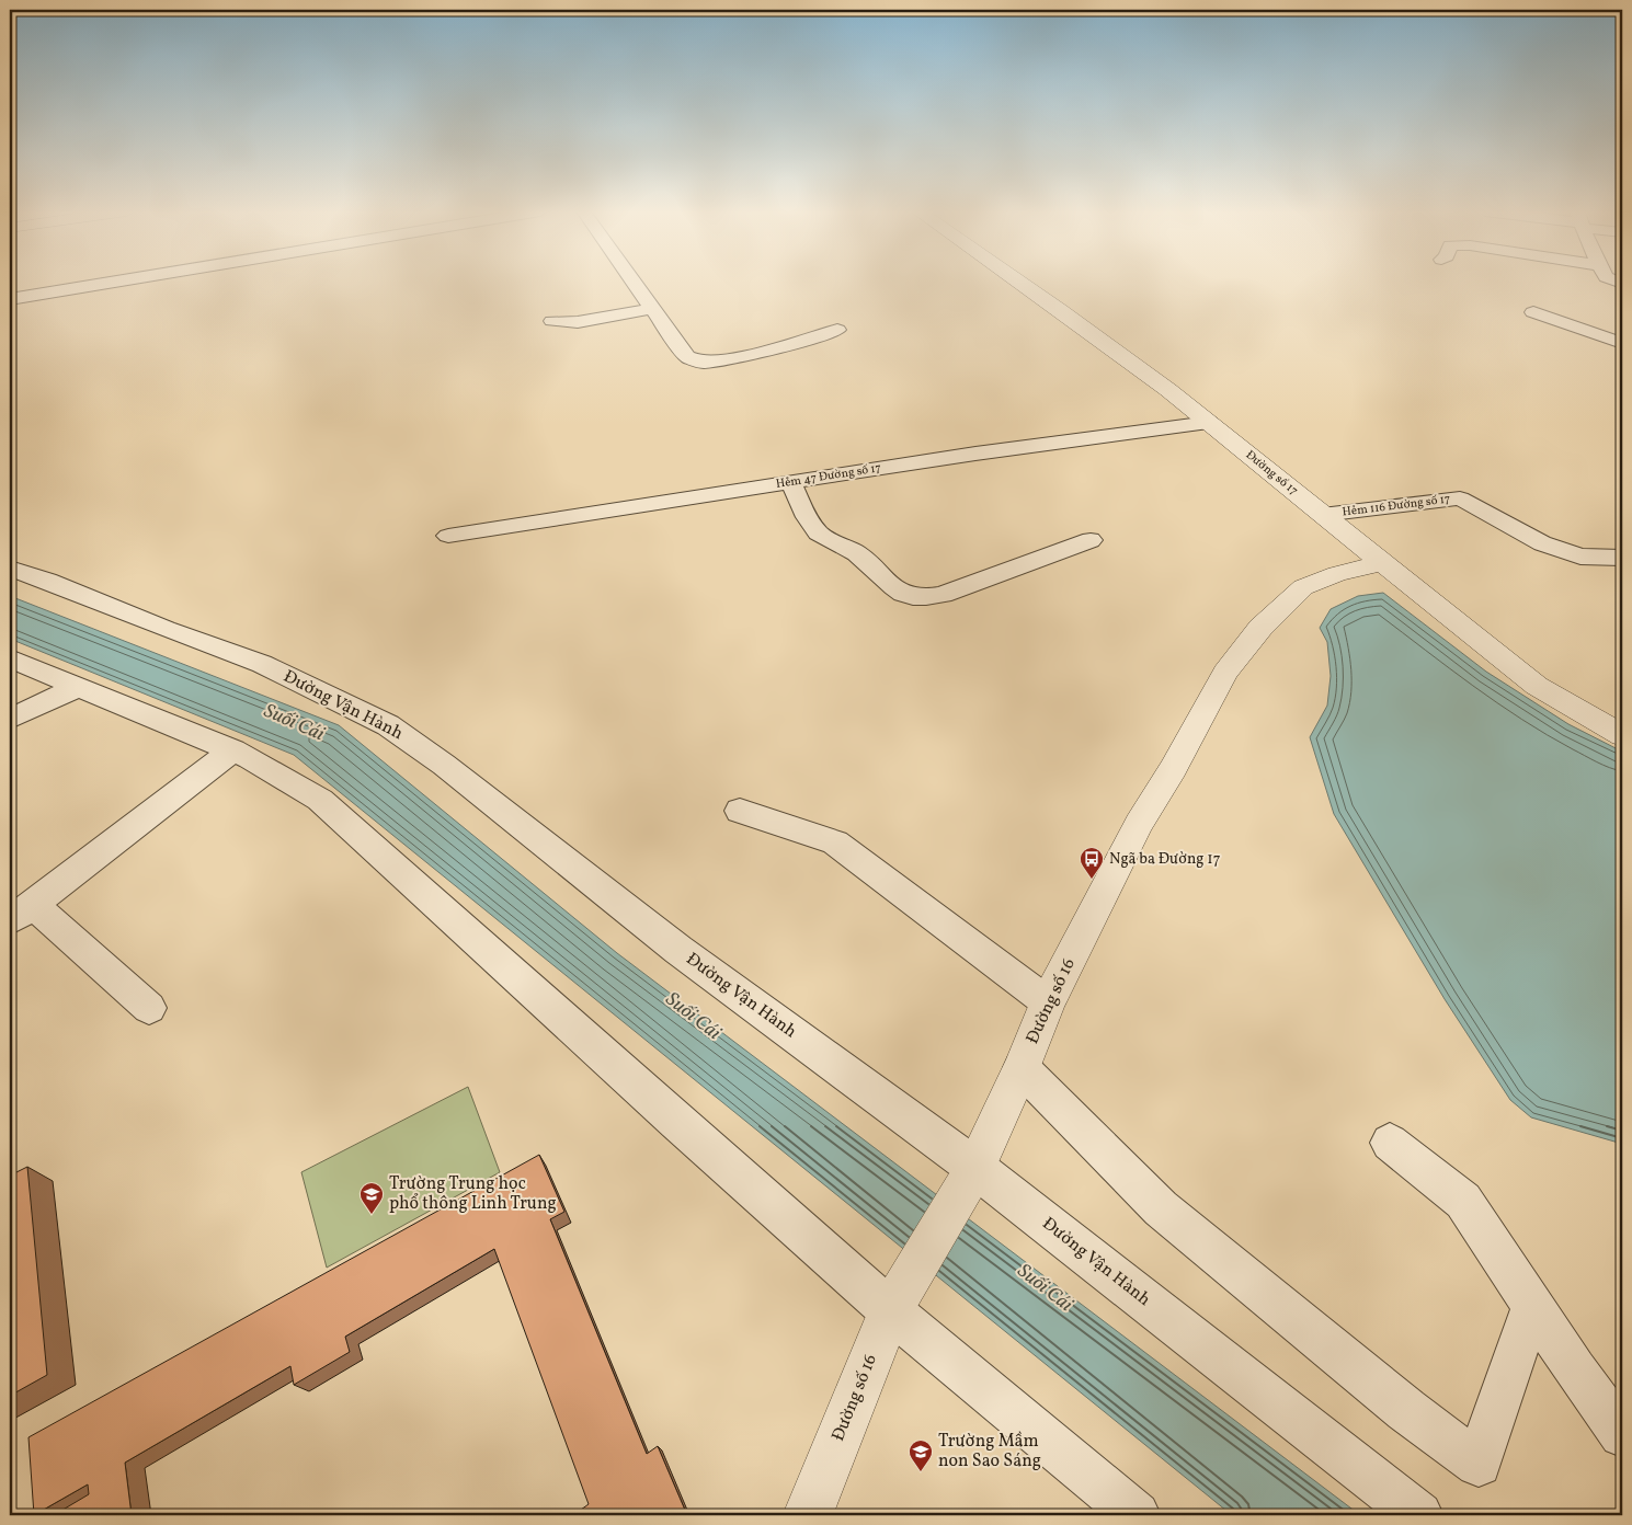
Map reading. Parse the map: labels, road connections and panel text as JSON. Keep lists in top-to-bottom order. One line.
{"streets":{"street":["Đường số 17","Hẻm 47 Đường số 17","Hẻm 116 Đường số 17","Đường Vận Hành","Đường số 16"]},"crossings":[["Đường số 17","Hẻm 47 Đường số 17"],["Đường số 17","Hẻm 116 Đường số 17"],["Đường số 17","Đường số 16"],["Đường Vận Hành","Đường số 16"]],"water":["Suối Cái"],"places":{"bus stop":["Ngã ba Đường 17"],"school or university":["Trường Trung học phổ thông Linh Trung","Trường Mầm non Sao Sáng"]}}
